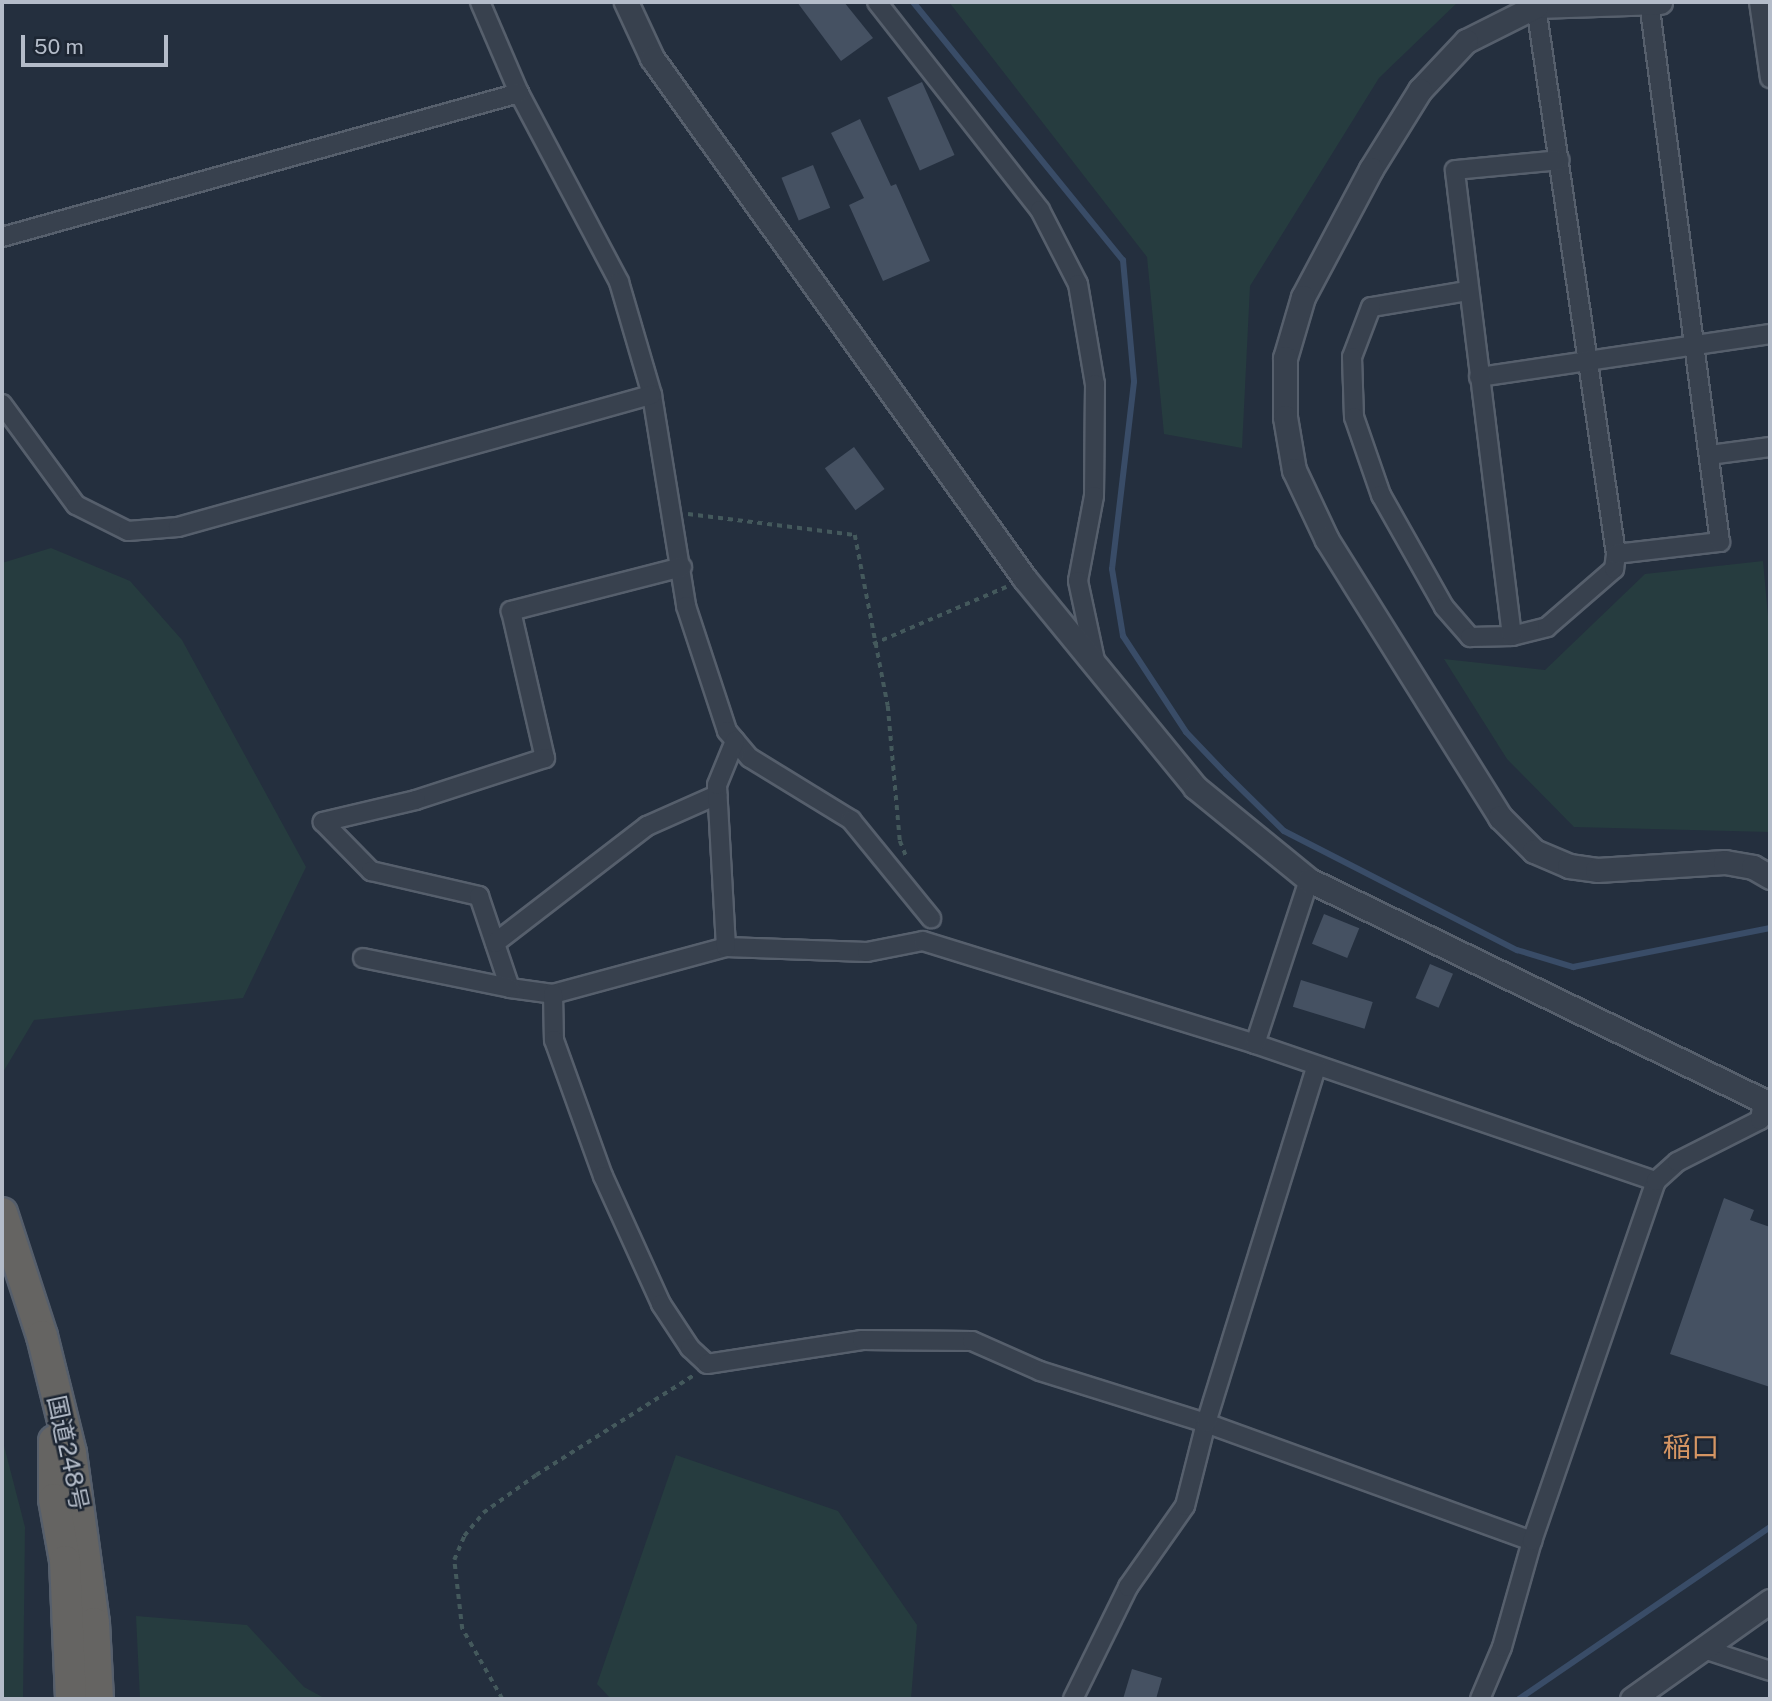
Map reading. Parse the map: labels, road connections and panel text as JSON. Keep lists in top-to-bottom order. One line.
{"streets":{"highway":["国道248号"]},"districts":["稲口"],"scale_bar":"50 m"}
